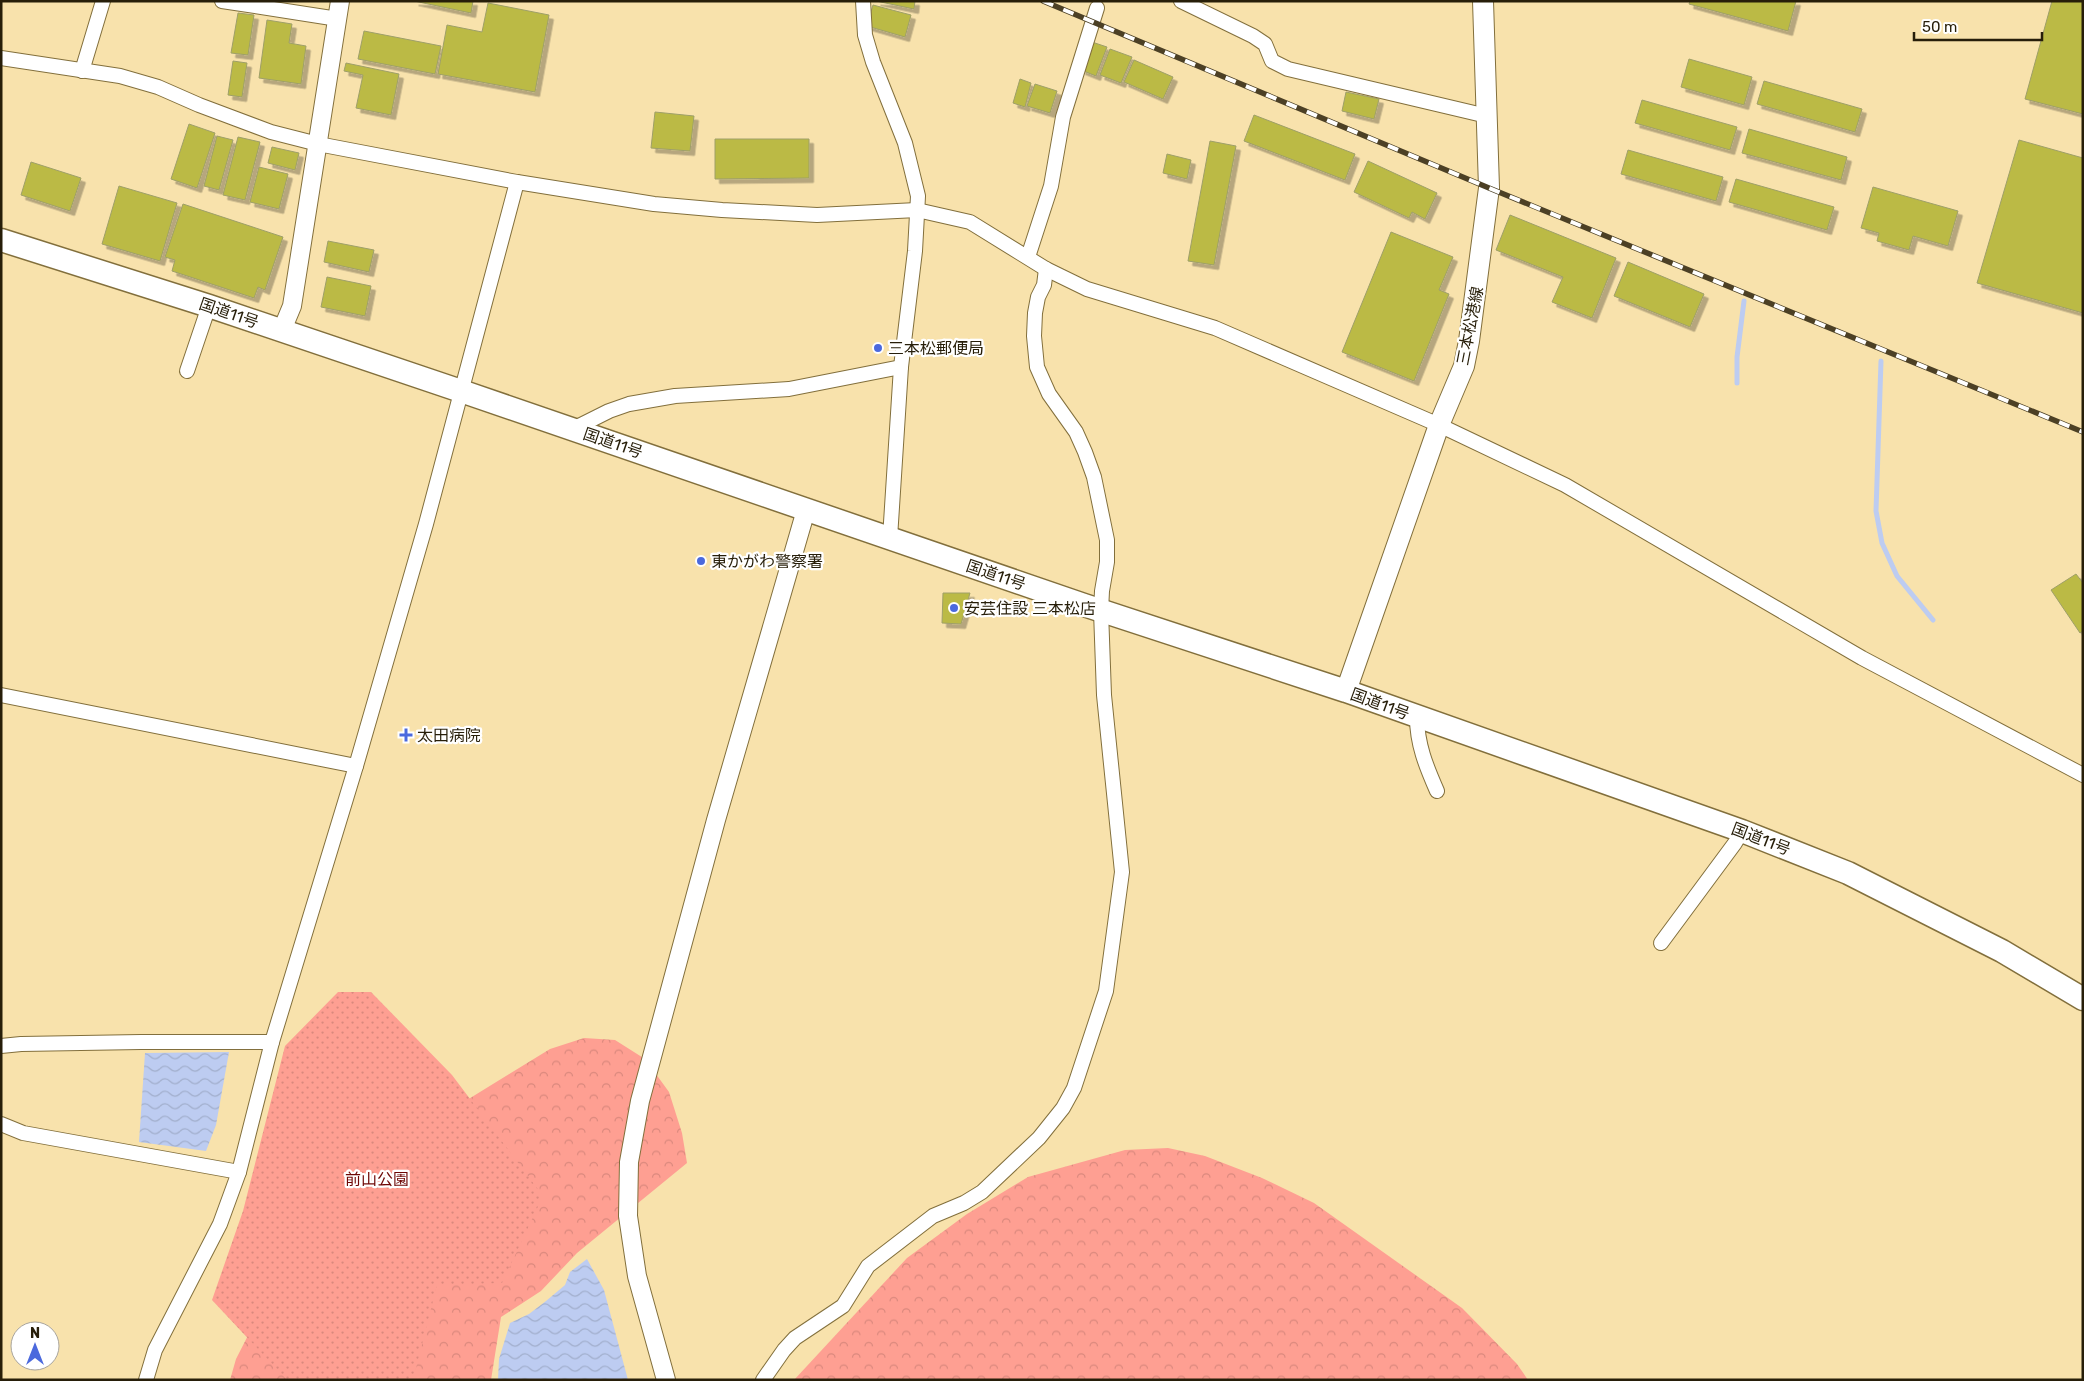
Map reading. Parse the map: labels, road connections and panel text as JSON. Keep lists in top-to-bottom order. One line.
{"streets":{"highway":["国道11号"],"main road":["三本松港線"]},"crossings":[["国道11号","三本松港線"]],"parks":["前山公園"],"places":{"other":["三本松郵便局","東かがわ警察署","安芸住設 三本松店"],"health":["太田病院"]},"scale_bar":"50 m","north":"top"}
